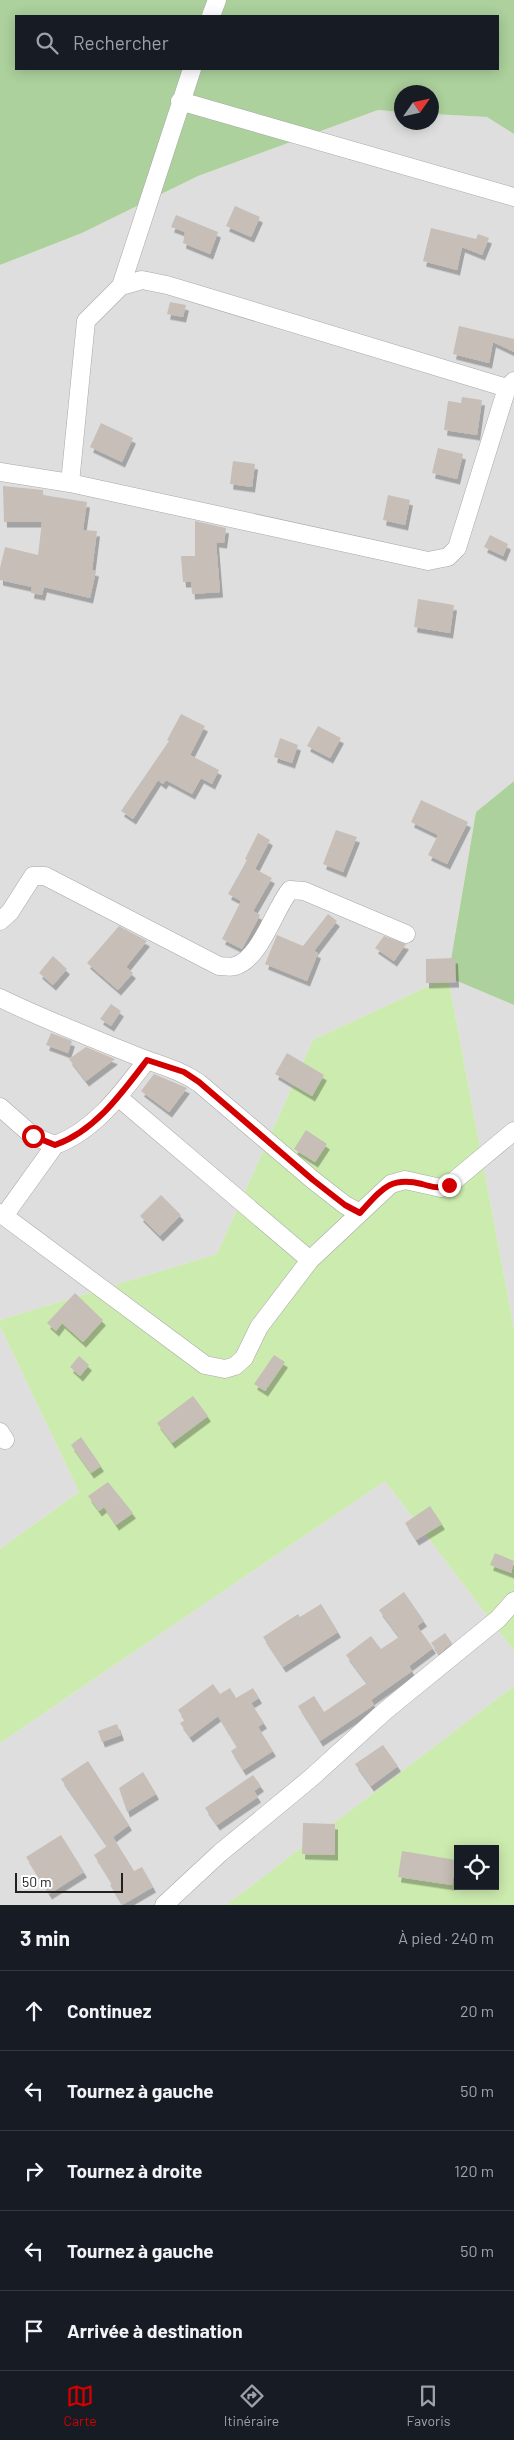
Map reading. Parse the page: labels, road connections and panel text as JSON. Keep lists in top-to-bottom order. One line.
{"scale_bar":"50 m","north":"top right","page":{"search":"Rechercher","scale":"50 m","heading":["3 min","À pied · 240 m"],"list":[["Continuez","20 m"],["Tournez à gauche","50 m"],["Tournez à droite","120 m"],["Tournez à gauche","50 m"],"Arrivée à destination"],"nav":["Carte","Itinéraire","Favoris"]}}
